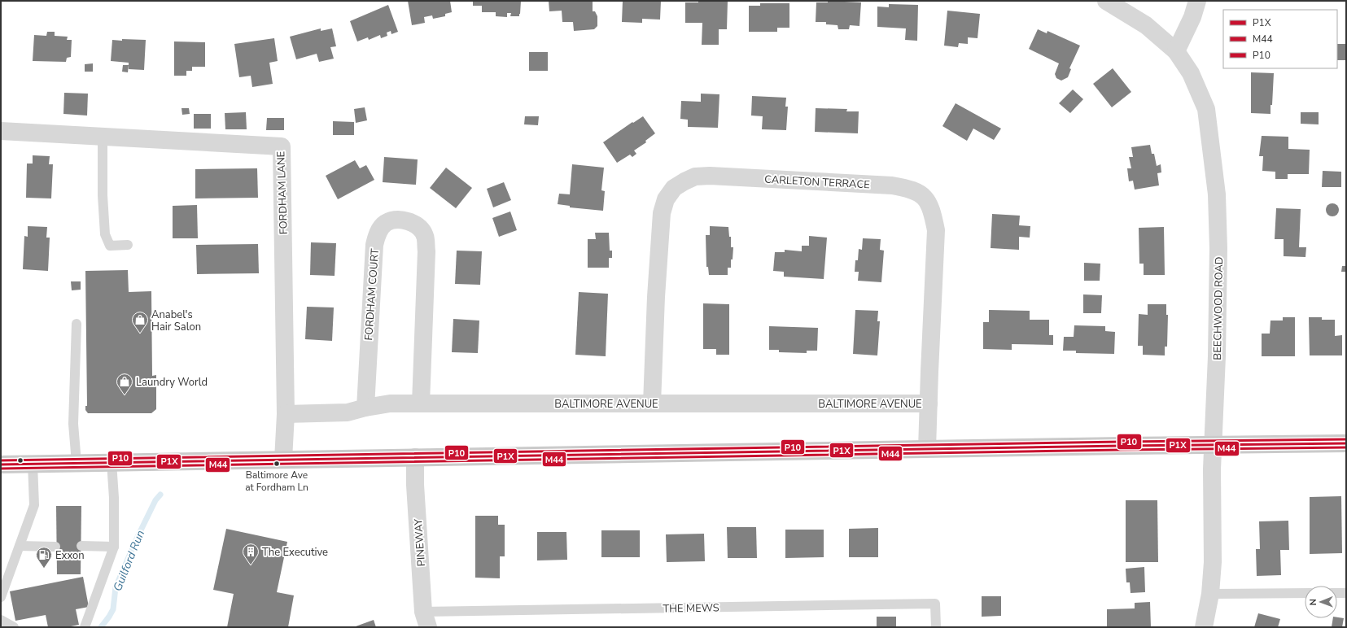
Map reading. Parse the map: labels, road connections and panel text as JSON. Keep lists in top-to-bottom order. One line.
{"streets":{"street":["CARLETON TERRACE","FORDHAM LANE","FORDHAM COURT","BEECHWOOD ROAD","BALTIMORE AVENUE","PINEWAY"],"lane":["THE MEWS"]},"crossings":[["CARLETON TERRACE","BALTIMORE AVENUE"],["FORDHAM LANE","BALTIMORE AVENUE"],["FORDHAM COURT","BALTIMORE AVENUE"],["PINEWAY","THE MEWS"]],"water":["Guilford Run"],"places":{"shop":["Anabel's Hair Salon","Laundry World"],"other":["Baltimore Ave at Fordham Ln"],"building":["The Executive"],"fuel station":["Exxon"]},"lines":["transit line P10","transit line P1X","transit line M44"],"legend":["P1X","M44","P10"],"north":"left"}
